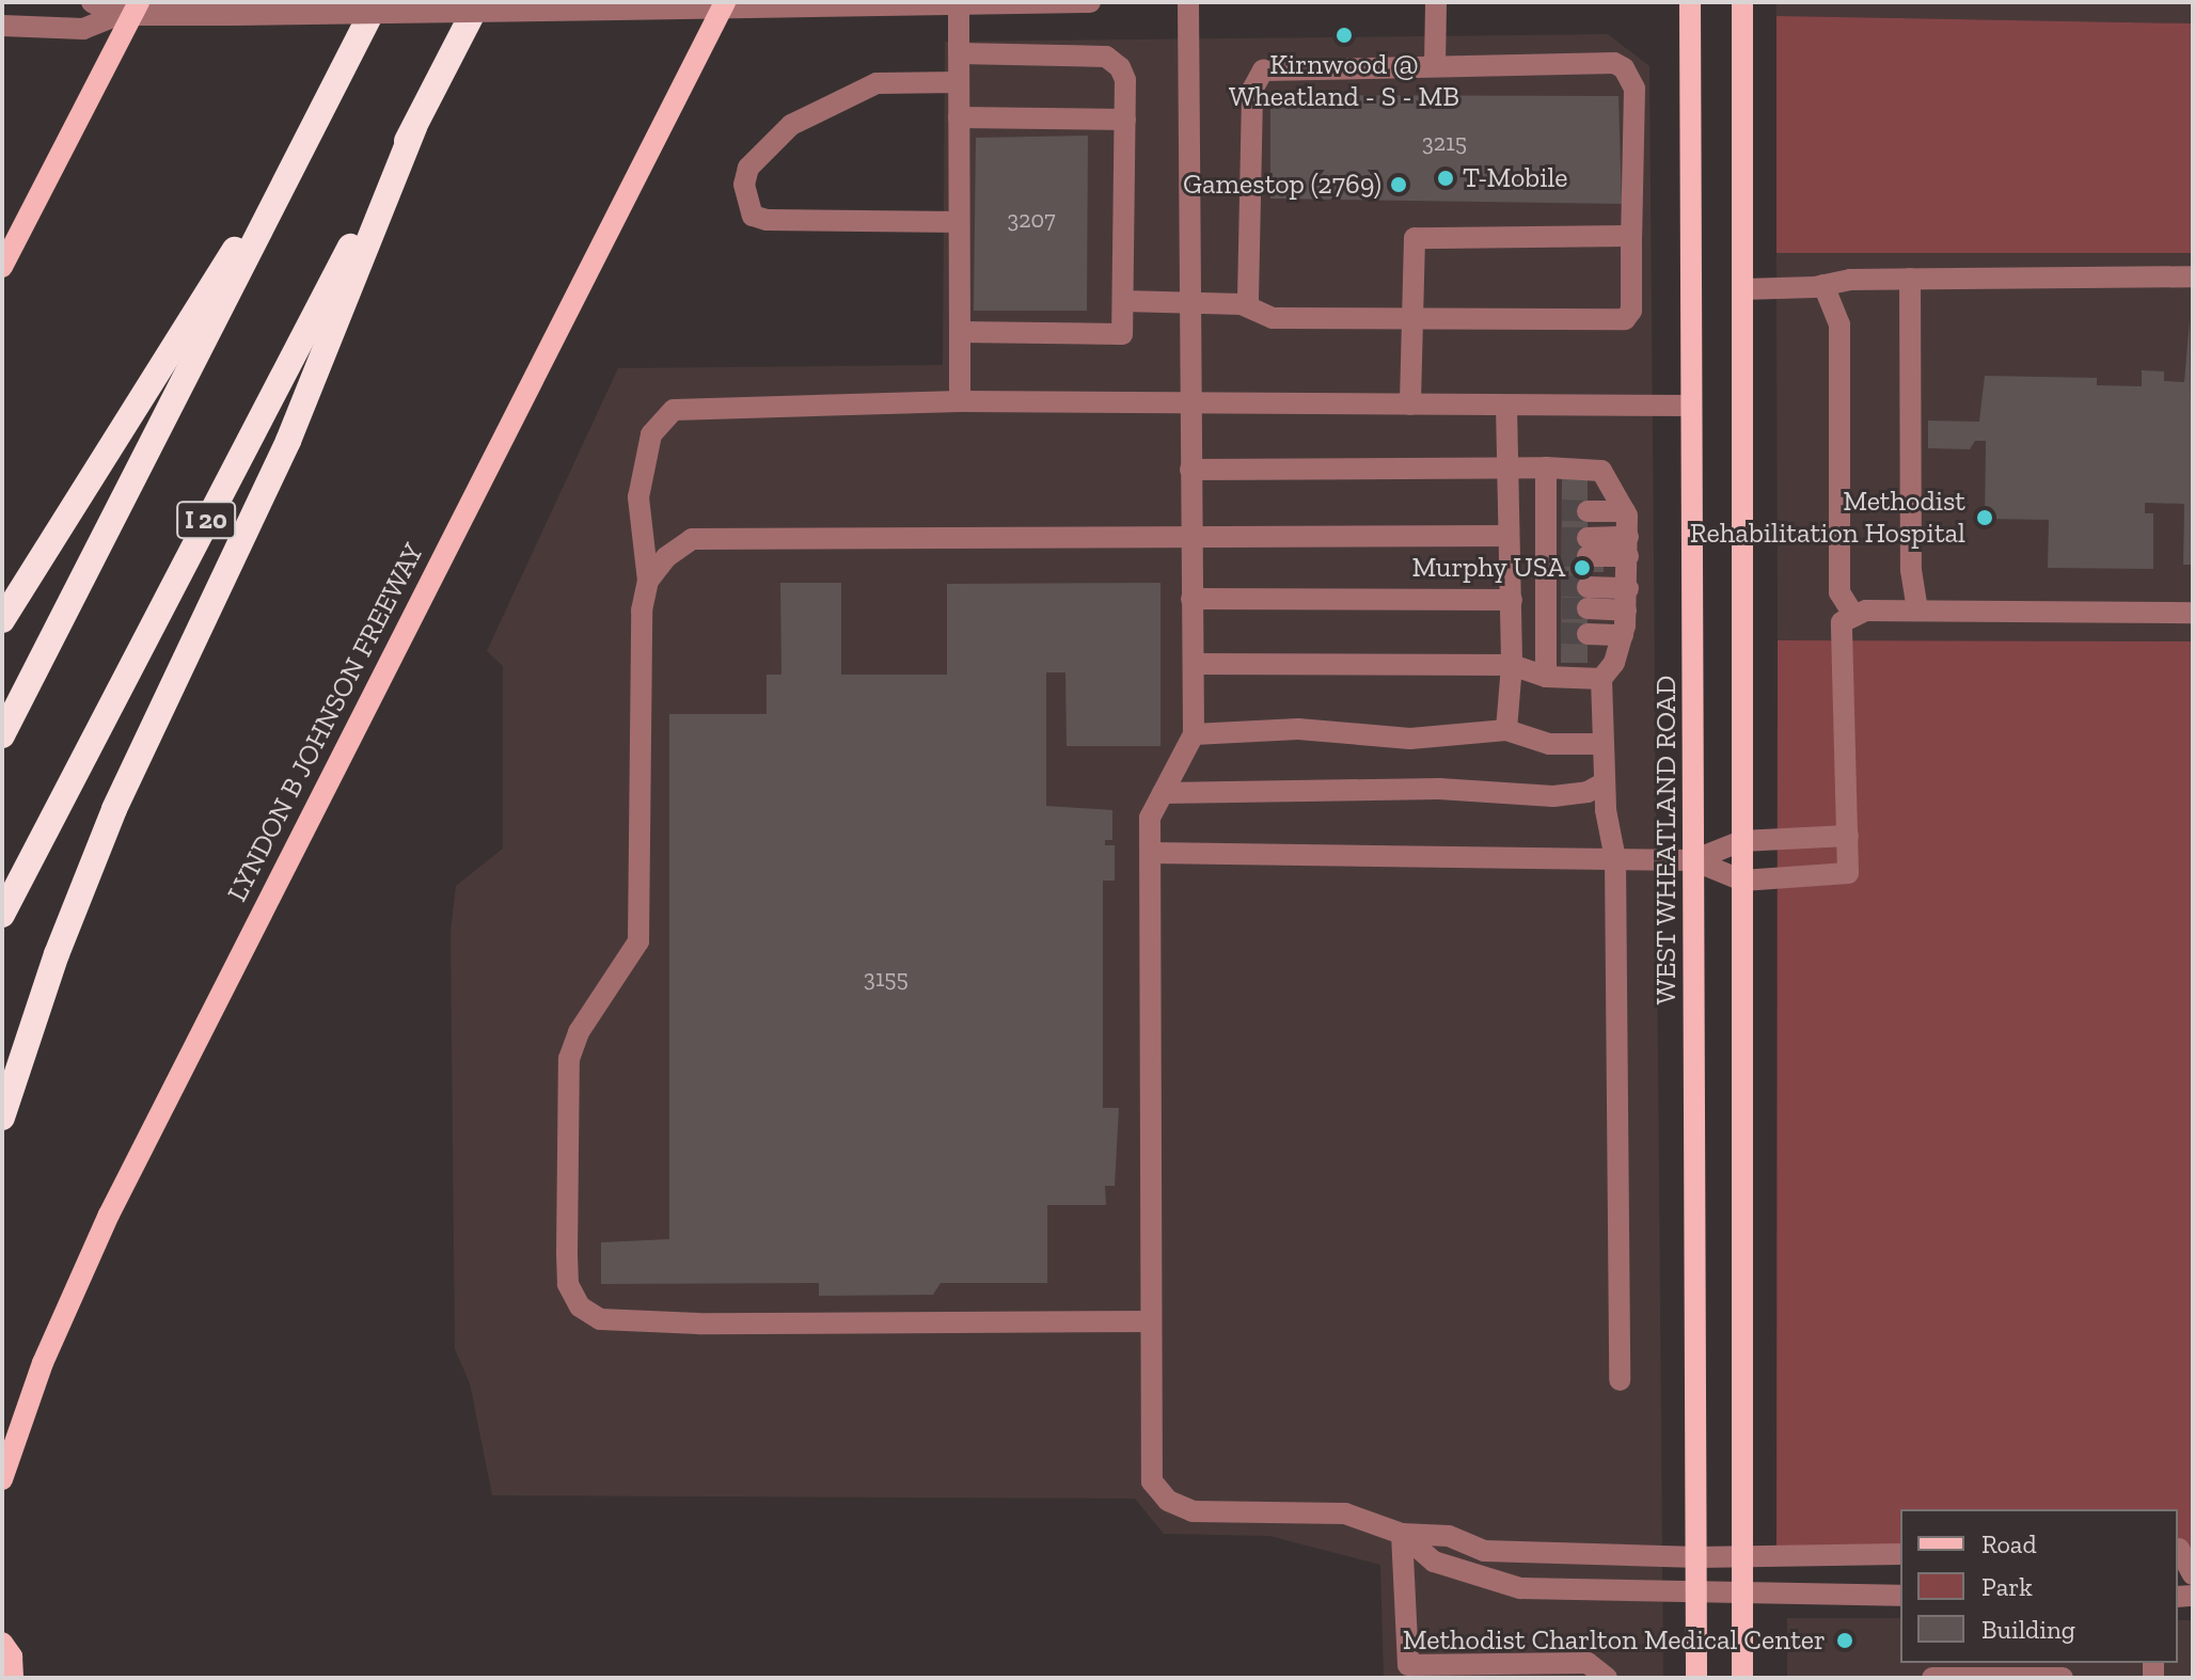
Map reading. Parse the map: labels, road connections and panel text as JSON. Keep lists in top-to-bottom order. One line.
{"streets":{"highway":["I 20"],"main road":["LYNDON B JOHNSON FREEWAY","WEST WHEATLAND ROAD"]},"places":["Kirnwood @ Wheatland - S - MB","T-Mobile","Gamestop (2769)","Methodist Rehabilitation Hospital","Murphy USA","Methodist Charlton Medical Center"],"house_numbers":["3215","3207","3155"],"legend":["Road","Park","Building"]}
